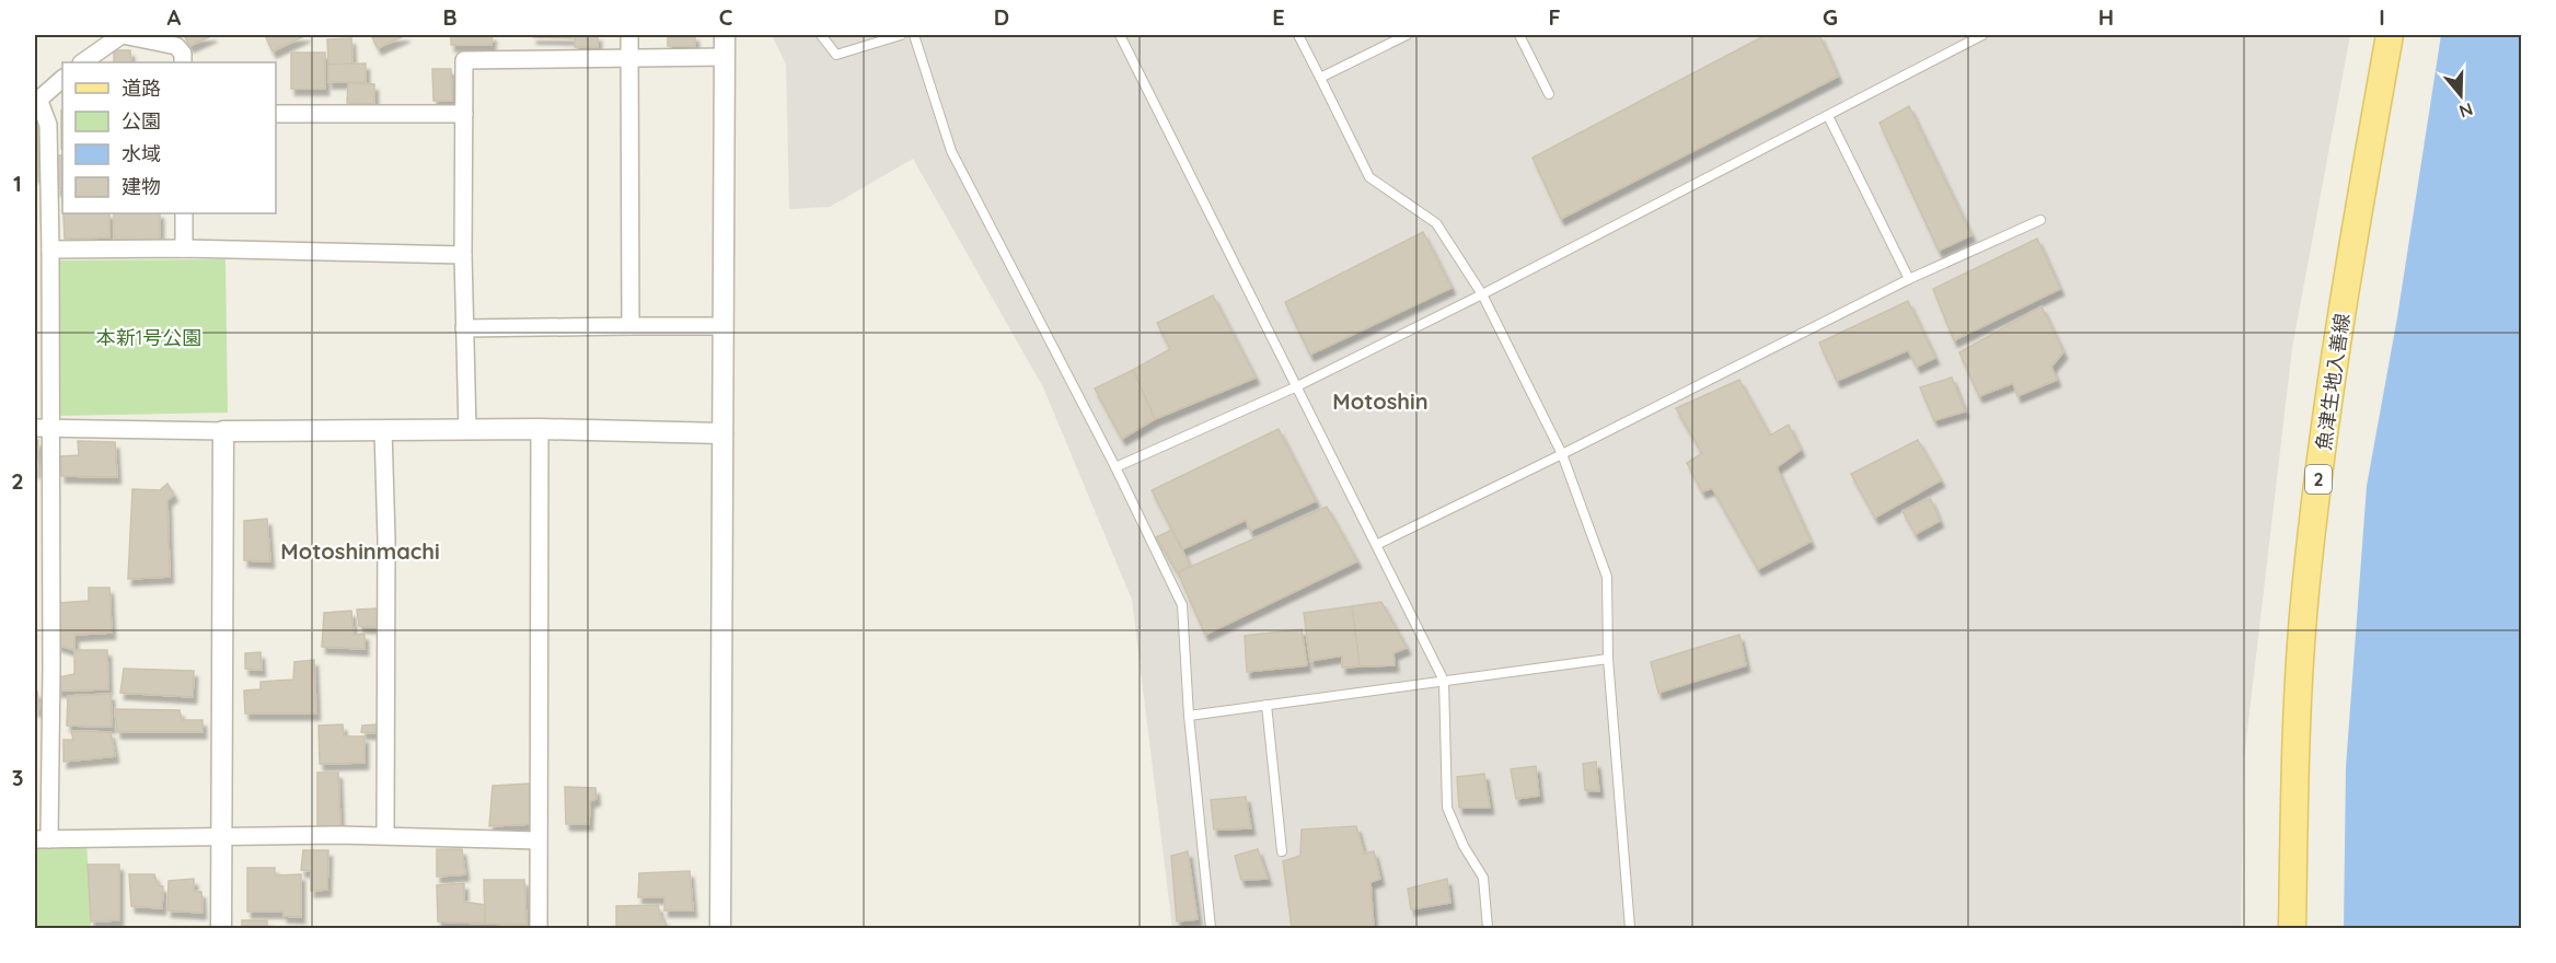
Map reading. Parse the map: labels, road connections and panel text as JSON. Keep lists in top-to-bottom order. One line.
{"streets":{"main road":["魚津生地入善線","2"]},"districts":["Motoshin","Motoshinmachi"],"parks":["本新1号公園"],"legend":["道路","公園","水域","建物"],"north":"bottom","grid":{"columns":["A","B","C","D","E","F","G","H","I"],"rows":["1","2","3"]}}
